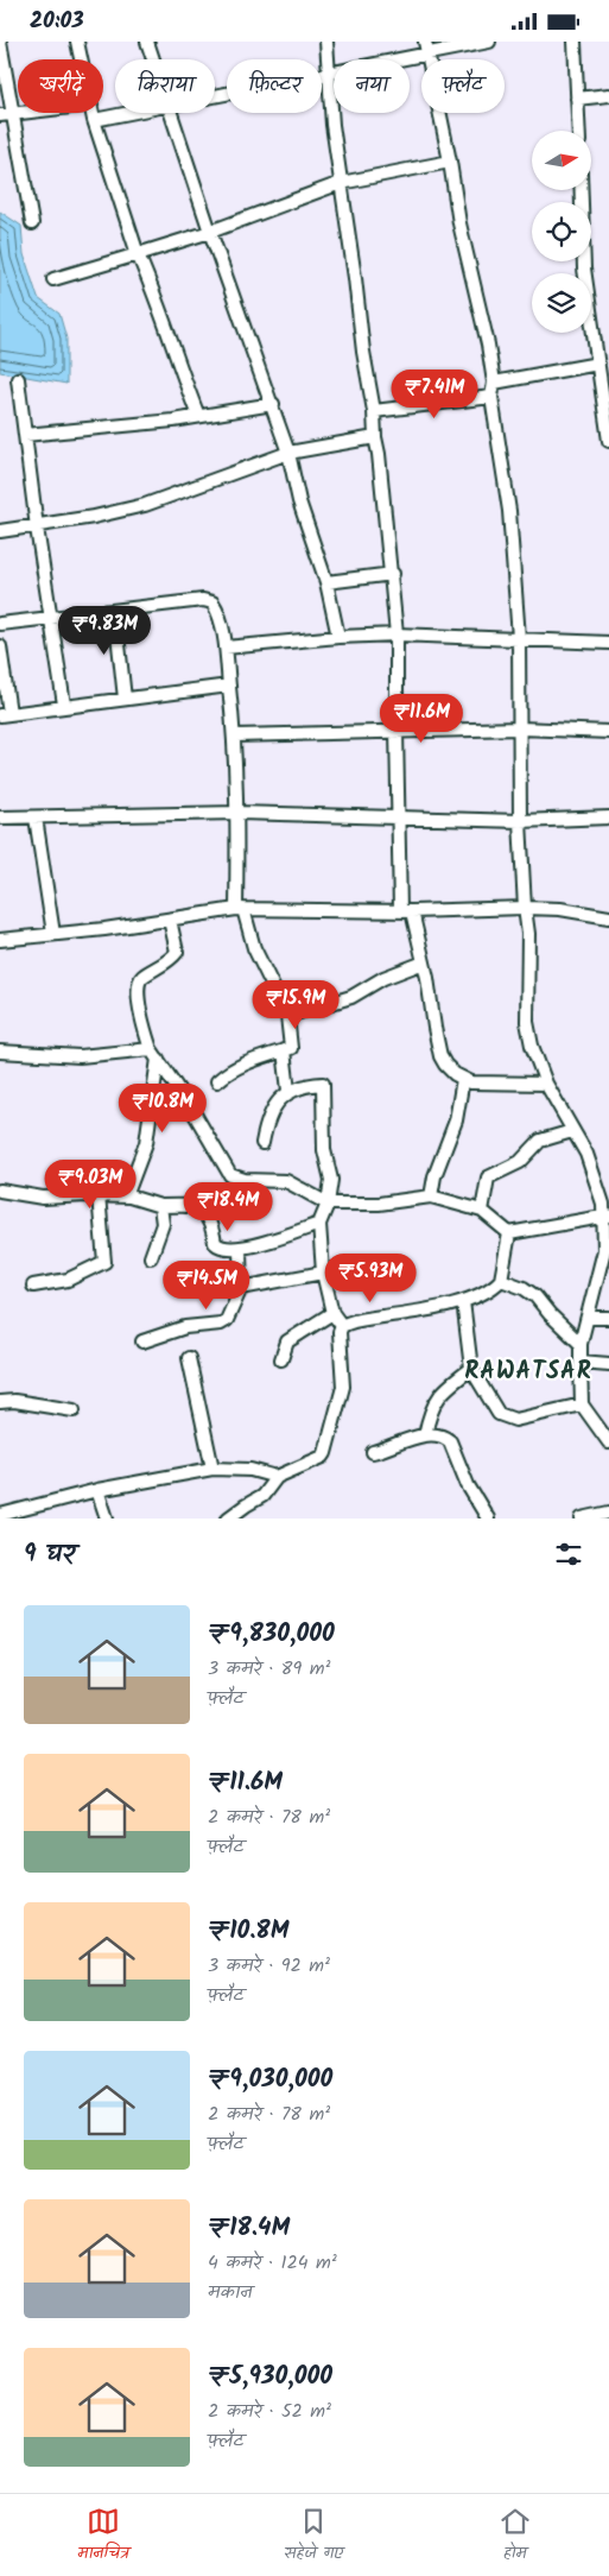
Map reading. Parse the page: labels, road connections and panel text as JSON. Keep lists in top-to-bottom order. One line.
{"districts":["RAWATSAR"],"north":"right","page":{"status":"20:03","chip":["खरीदें","किराया","फ़िल्टर","नया","फ़्लैट"],"price":["₹7.41M","₹9.83M","₹11.6M","₹15.9M","₹10.8M","₹9.03M","₹18.4M","₹5.93M","₹14.5M"],"heading":"9 घर","list":[{"name":"₹9,830,000","note":"3 कमरे · 89 m² · फ़्लैट"},{"name":"₹11.6M","note":"2 कमरे · 78 m² · फ़्लैट"},{"name":"₹10.8M","note":"3 कमरे · 92 m² · फ़्लैट"},{"name":"₹9,030,000","note":"2 कमरे · 78 m² · फ़्लैट"},{"name":"₹18.4M","note":"4 कमरे · 124 m² · मकान"},{"name":"₹5,930,000","note":"2 कमरे · 52 m² · फ़्लैट"}],"tabs":["मानचित्र","सहेजे गए","होम"]}}
